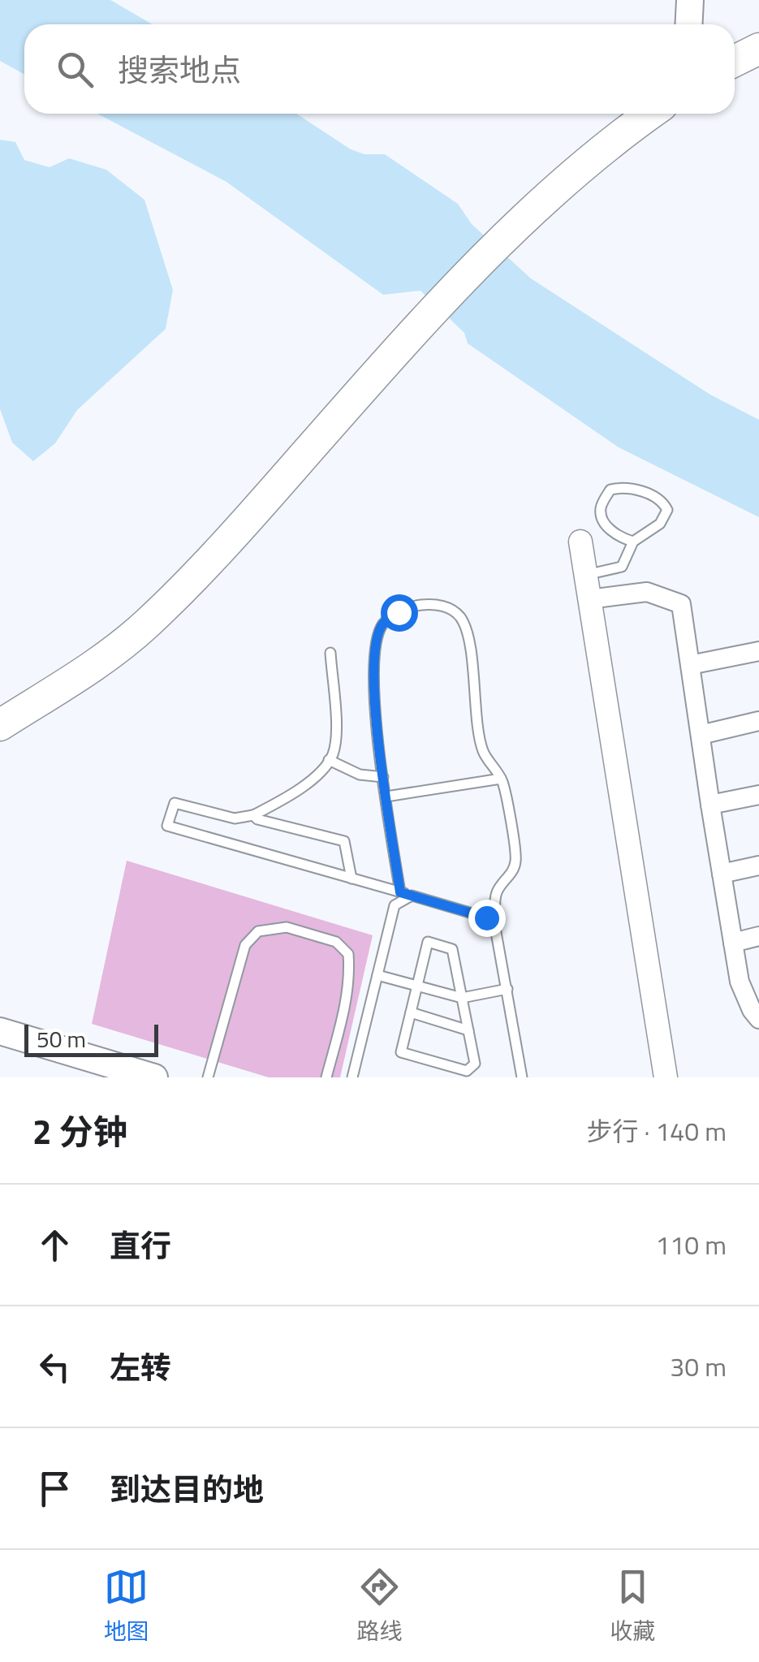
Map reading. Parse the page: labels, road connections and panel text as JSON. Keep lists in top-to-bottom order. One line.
{"scale_bar":"50 m","page":{"search":"搜索地点","scale":"50 m","heading":["2 分钟","步行 · 140 m"],"list":[["直行","110 m"],["左转","30 m"],"到达目的地"],"nav":["地图","路线","收藏"]}}
